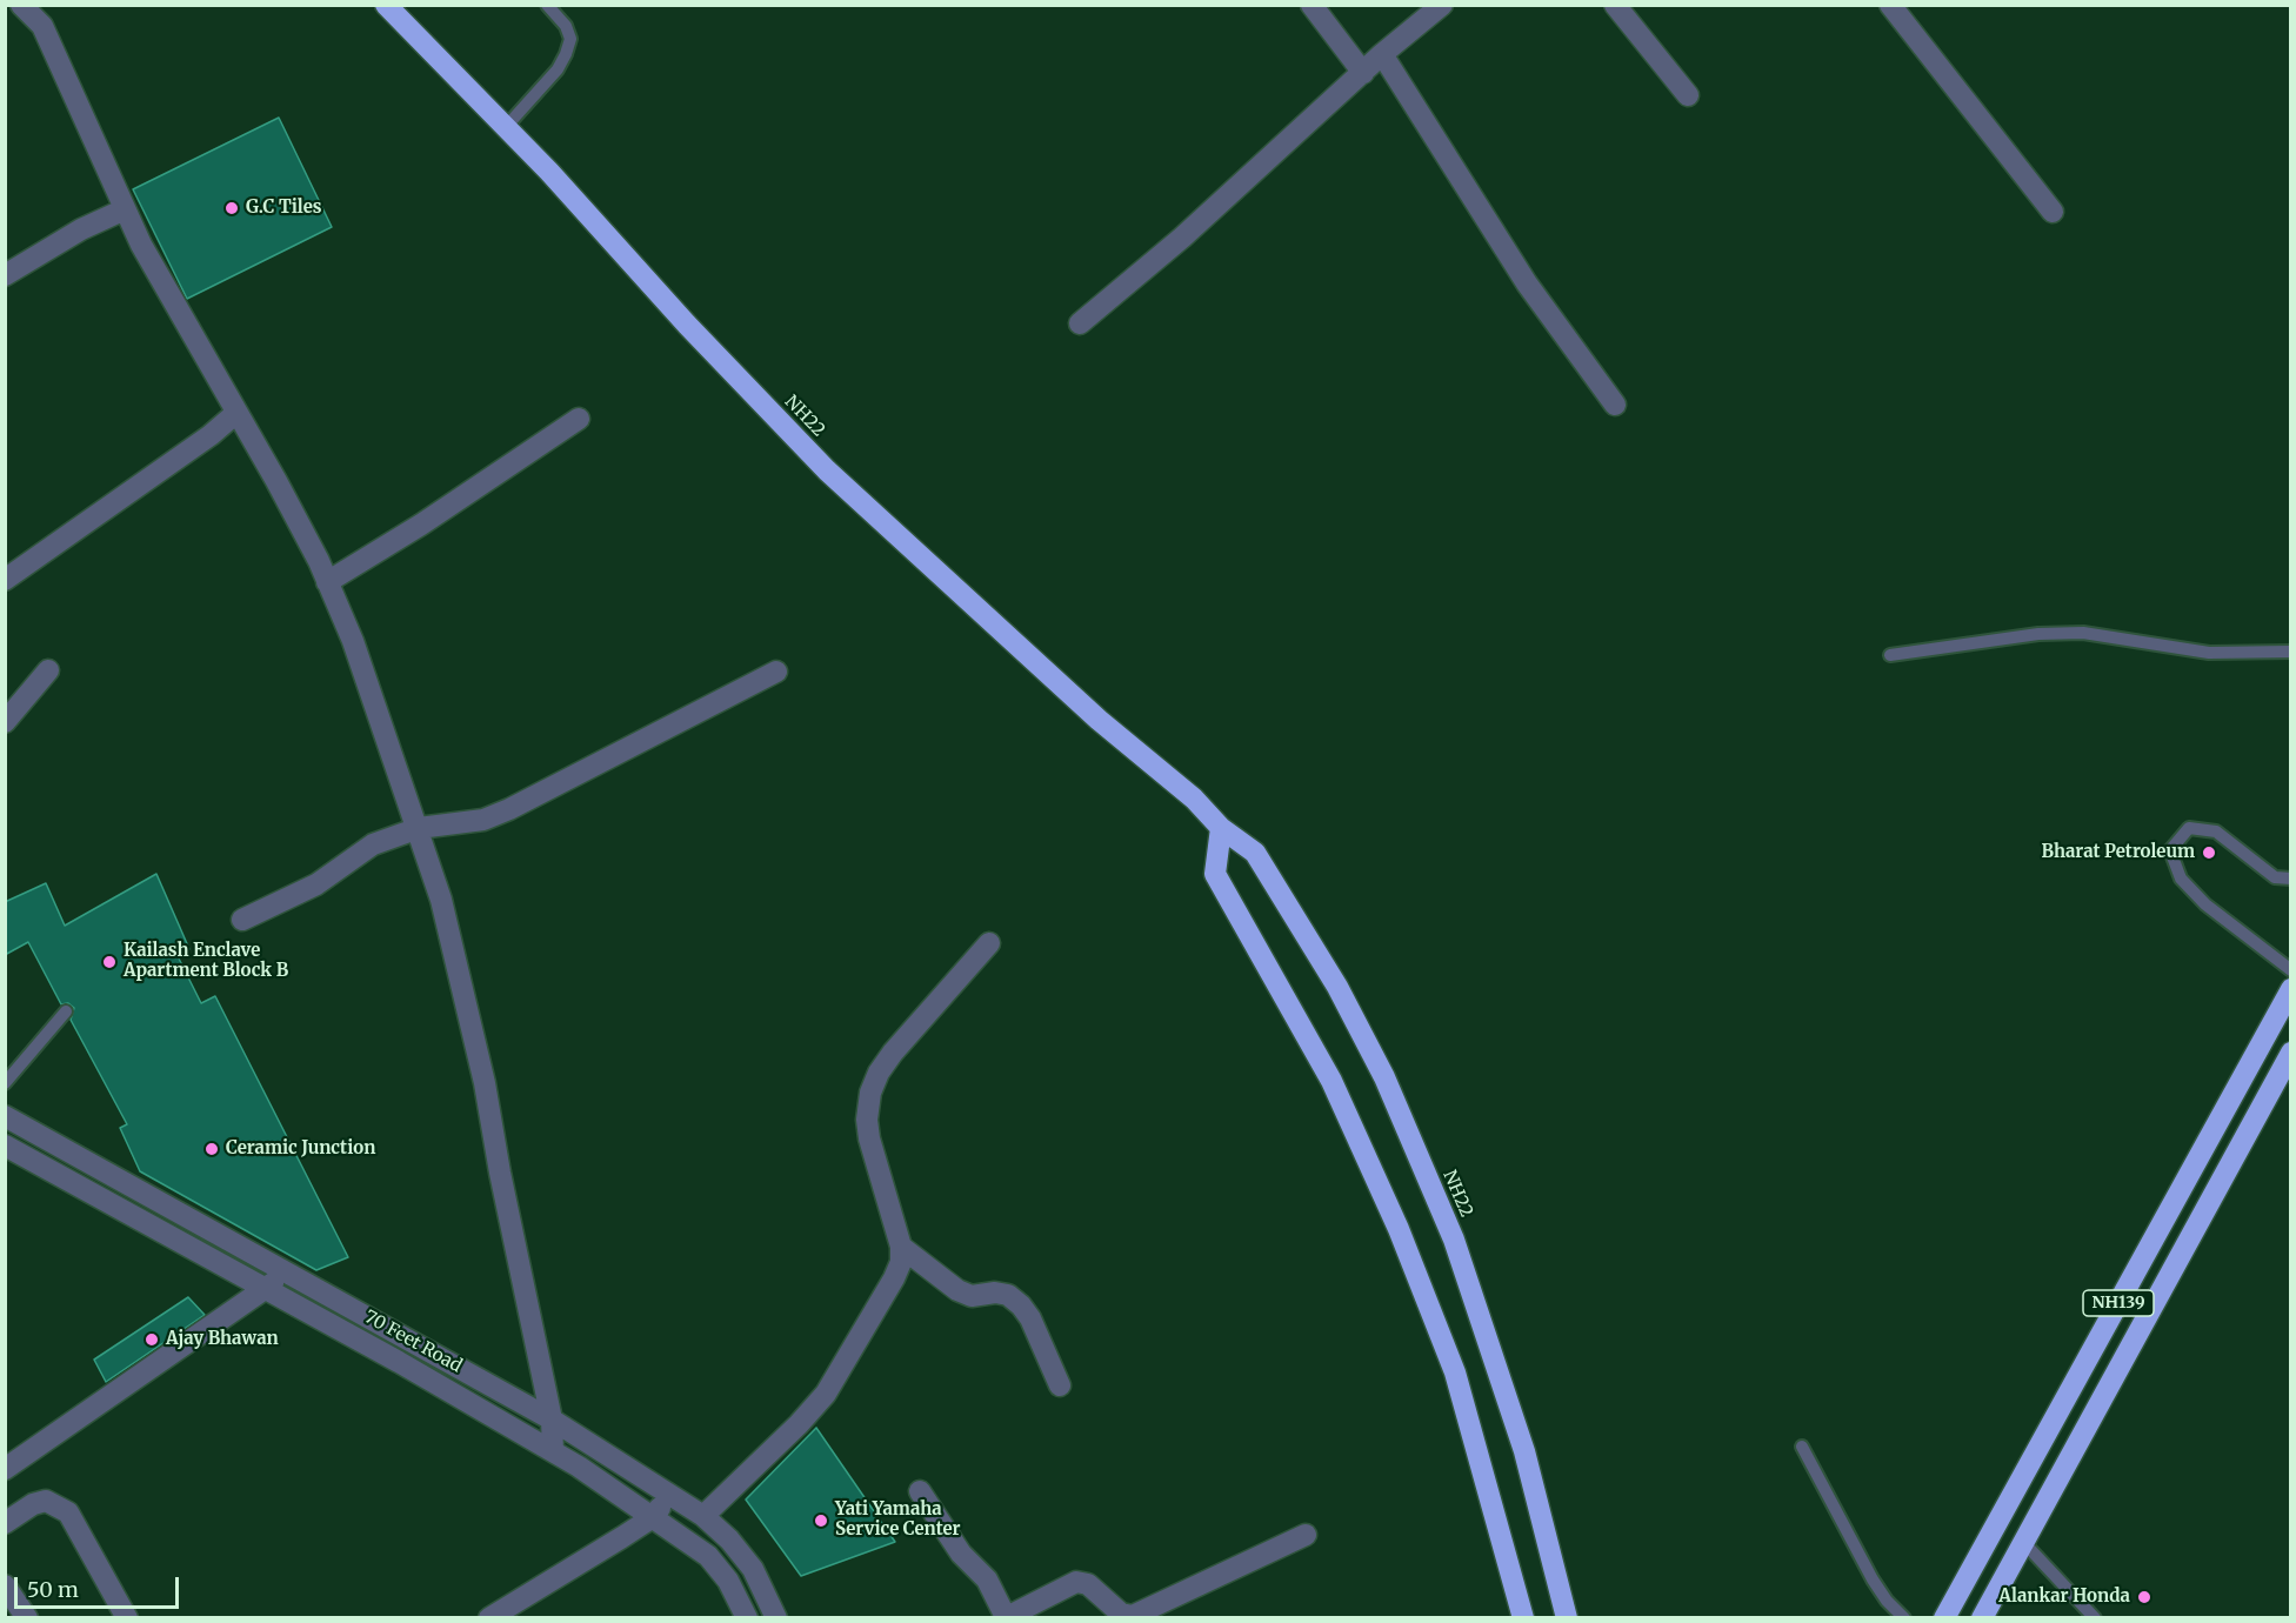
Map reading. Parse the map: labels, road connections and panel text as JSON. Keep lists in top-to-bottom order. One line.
{"streets":{"highway":["NH22","NH139"],"street":["70 Feet Road"]},"places":["G.C Tiles","Bharat Petroleum","Kailash Enclave Apartment Block B","Ceramic Junction","Ajay Bhawan","Yati Yamaha Service Center","Alankar Honda"],"scale_bar":"50 m"}
